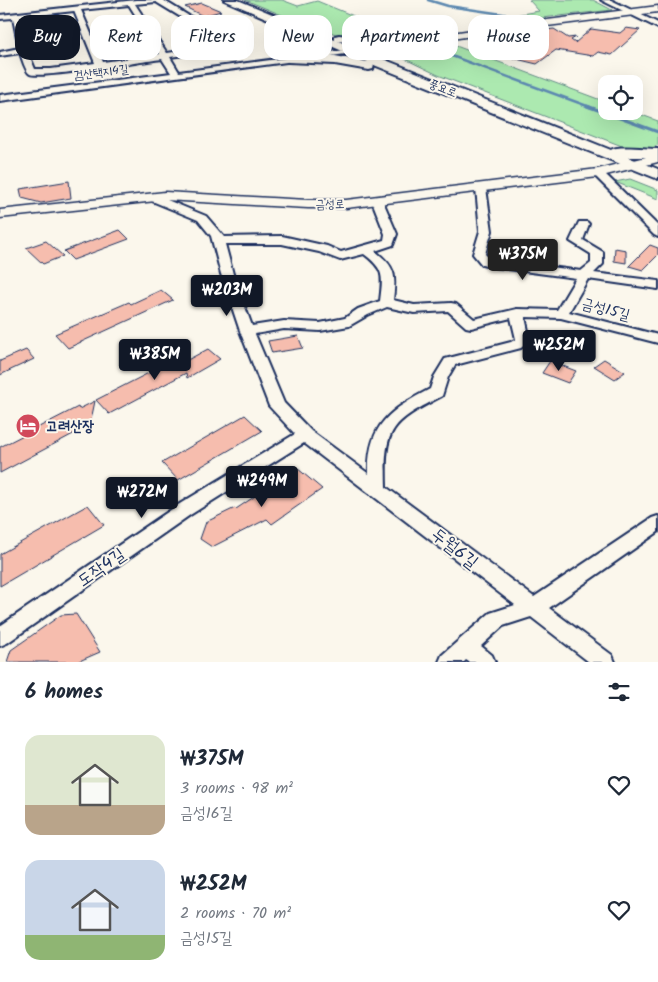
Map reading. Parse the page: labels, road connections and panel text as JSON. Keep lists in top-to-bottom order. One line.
{"streets":{"main road":["풍요로"],"street":["검산택지4길","금성로","금성15길","두월6길","도작4길"]},"crossings":[["풍요로","금성로"],["금성로","두월6길"],["두월6길","도작4길"]],"places":{"hotel":["고려산장"]},"page":{"chip":["Buy","Rent","Filters","New","Apartment","House"],"price":["₩375M","₩203M","₩252M","₩385M","₩249M","₩272M"],"heading":"6 homes","list":[{"name":"₩375M","note":"3 rooms · 98 m² · 금성16길"},{"name":"₩252M","note":"2 rooms · 70 m² · 금성15길"}]}}
